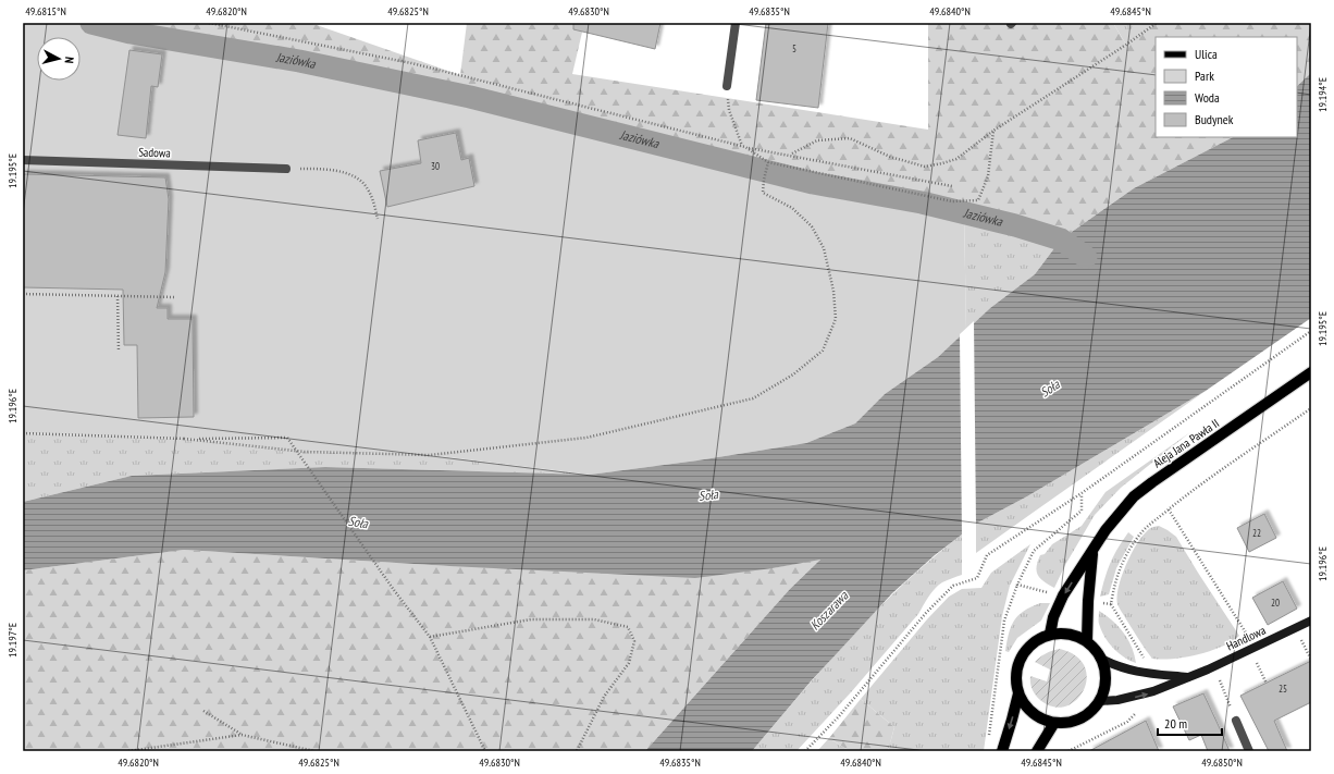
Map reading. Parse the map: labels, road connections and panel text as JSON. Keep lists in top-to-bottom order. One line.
{"streets":{"main road":["Aleja Jana Pawła II"],"street":["Sadowa","Handlowa"]},"crossings":[["Aleja Jana Pawła II","Handlowa"]],"one_way":["Handlowa"],"water":["Jaziówka","Soła","Koszarawa"],"house_numbers":["5","30","22","20","25"],"legend":["Ulica","Park","Woda","Budynek"],"scale_bar":"20 m","north":"right","coordinates":["49.6815°N","49.6820°N","49.6825°N","49.6830°N","49.6835°N","49.6840°N","49.6845°N","19.194°E","19.195°E","19.196°E","19.197°E","49.6850°N"]}
